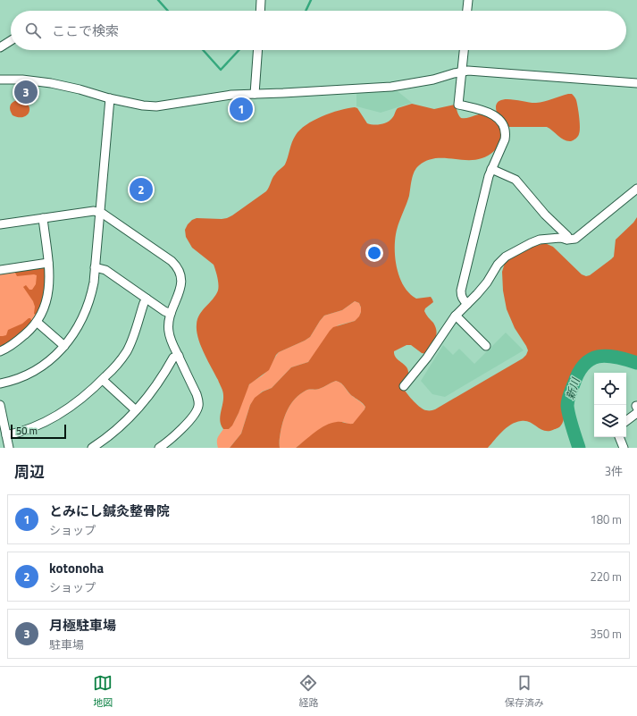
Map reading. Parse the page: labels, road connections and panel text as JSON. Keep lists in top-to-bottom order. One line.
{"water":["新川"],"scale_bar":"50 m","page":{"search":"ここで検索","pins":["3","1","2"],"scale":"50 m","heading":["周辺","3件"],"list":[{"mark":"1","name":"とみにし鍼灸整骨院","note":"ショップ","value":"180 m"},{"mark":"2","name":"kotonoha","note":"ショップ","value":"220 m"},{"mark":"3","name":"月極駐車場","note":"駐車場","value":"350 m"}],"nav":["地図","経路","保存済み"]}}
